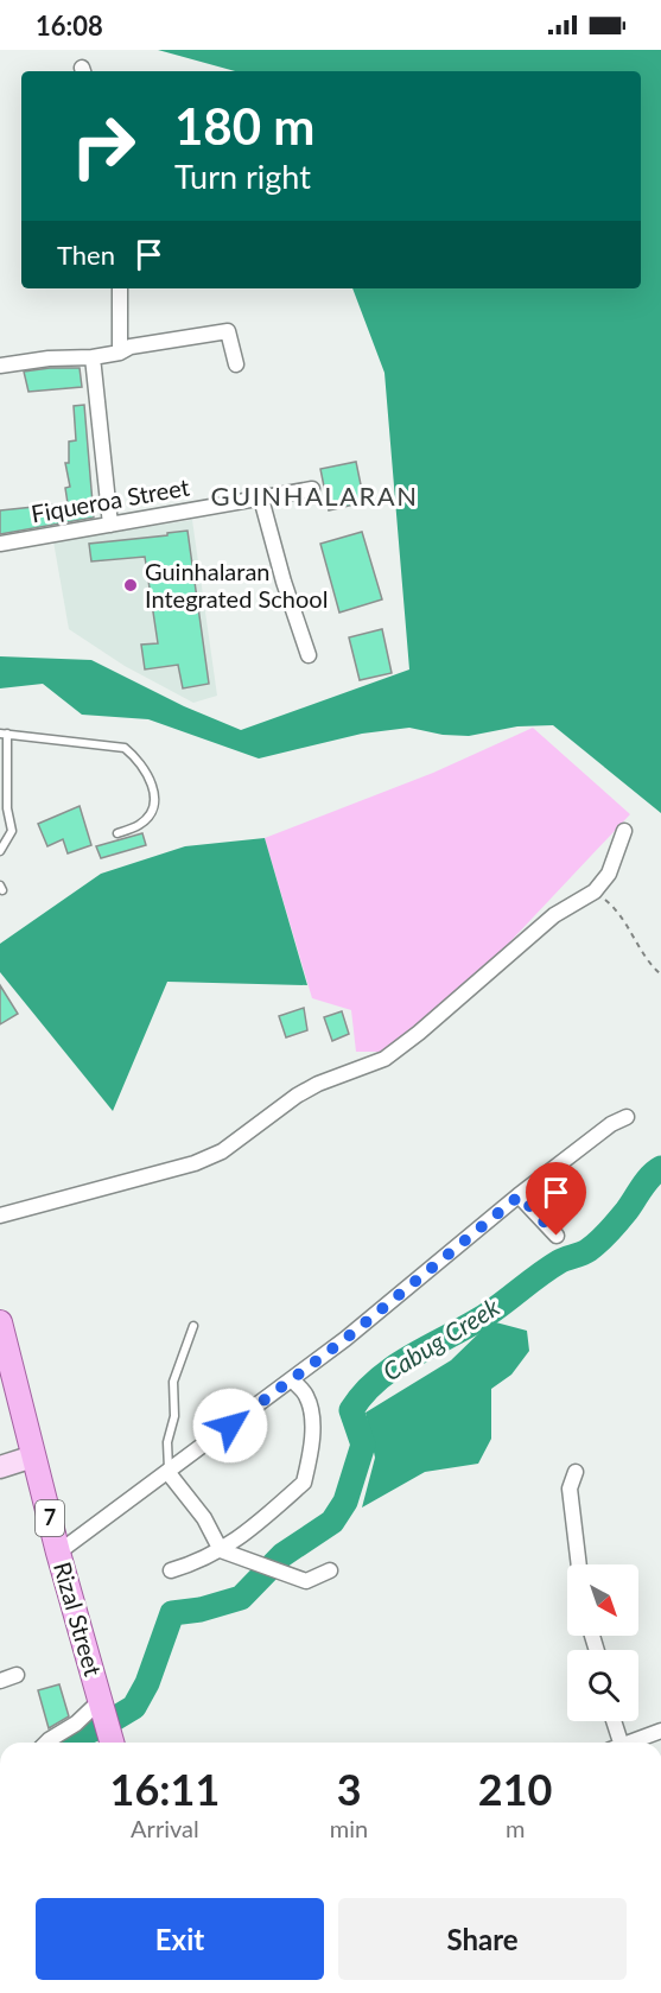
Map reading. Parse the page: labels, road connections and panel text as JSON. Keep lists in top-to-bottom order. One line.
{"streets":{"main road":["7","Rizal Street"],"street":["Fiqueroa Street"]},"districts":["GUINHALARAN"],"water":["Cabug Creek"],"places":["Guinhalaran Integrated School"],"north":"bottom right","page":{"status":"16:08","turn":["180 m","Turn right"],"then":"Then","eta":["16:11","Arrival","3","min","210","m"],"buttons":["Exit","Share"]}}
